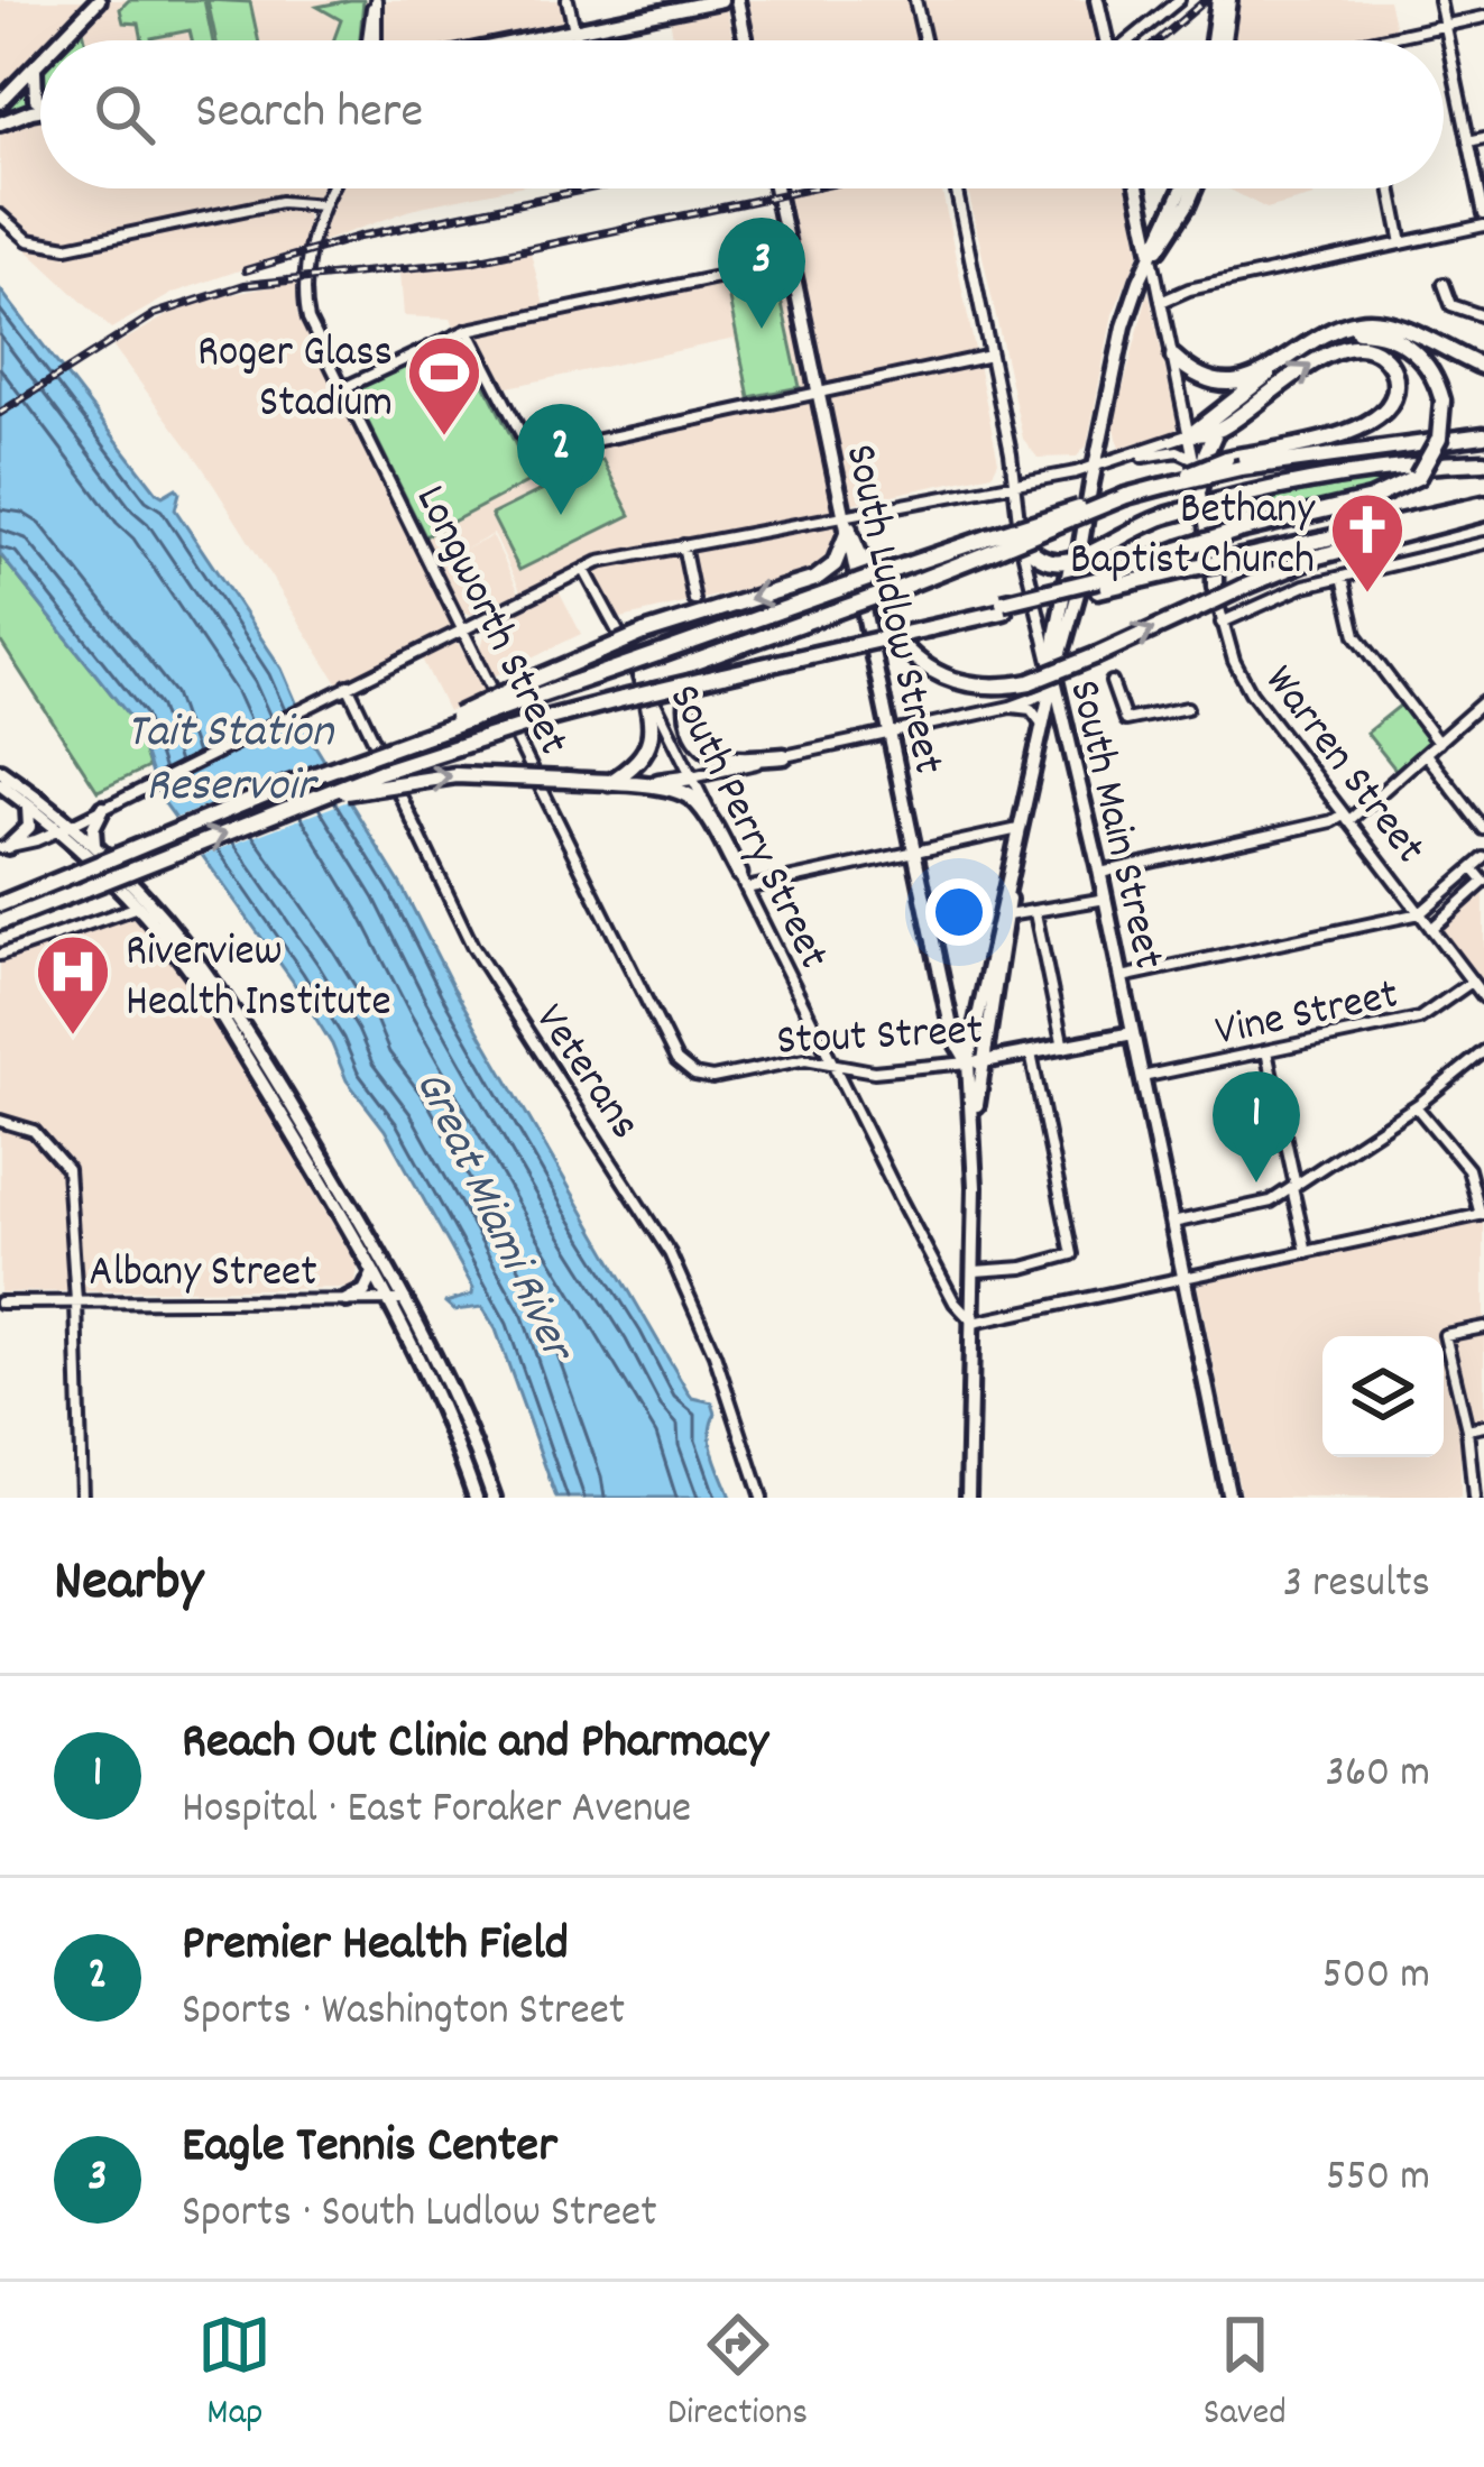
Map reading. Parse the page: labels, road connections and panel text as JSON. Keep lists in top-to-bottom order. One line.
{"streets":{"main road":["South Ludlow Street","South Main Street","Stout Street"],"street":["Longworth Street","Warren Street","South Perry Street","Vine Street","Veterans","Albany Street"]},"crossings":[["South Ludlow Street","Stout Street"],["Longworth Street","Stout Street"],["Warren Street","Vine Street"],["South Main Street","Vine Street"],["South Main Street","Stout Street"],["South Perry Street","Stout Street"]],"water":["Tait Station Reservoir","Great Miami River"],"places":{"sports":["Roger Glass Stadium"],"church":["Bethany Baptist Church"],"hospital":["Riverview Health Institute"]},"page":{"search":"Search here","pins":["3","2","1"],"heading":["Nearby","3 results"],"list":[{"mark":"1","name":"Reach Out Clinic and Pharmacy","note":"Hospital · East Foraker Avenue","value":"360 m"},{"mark":"2","name":"Premier Health Field","note":"Sports · Washington Street","value":"500 m"},{"mark":"3","name":"Eagle Tennis Center","note":"Sports · South Ludlow Street","value":"550 m"}],"nav":["Map","Directions","Saved"]}}
